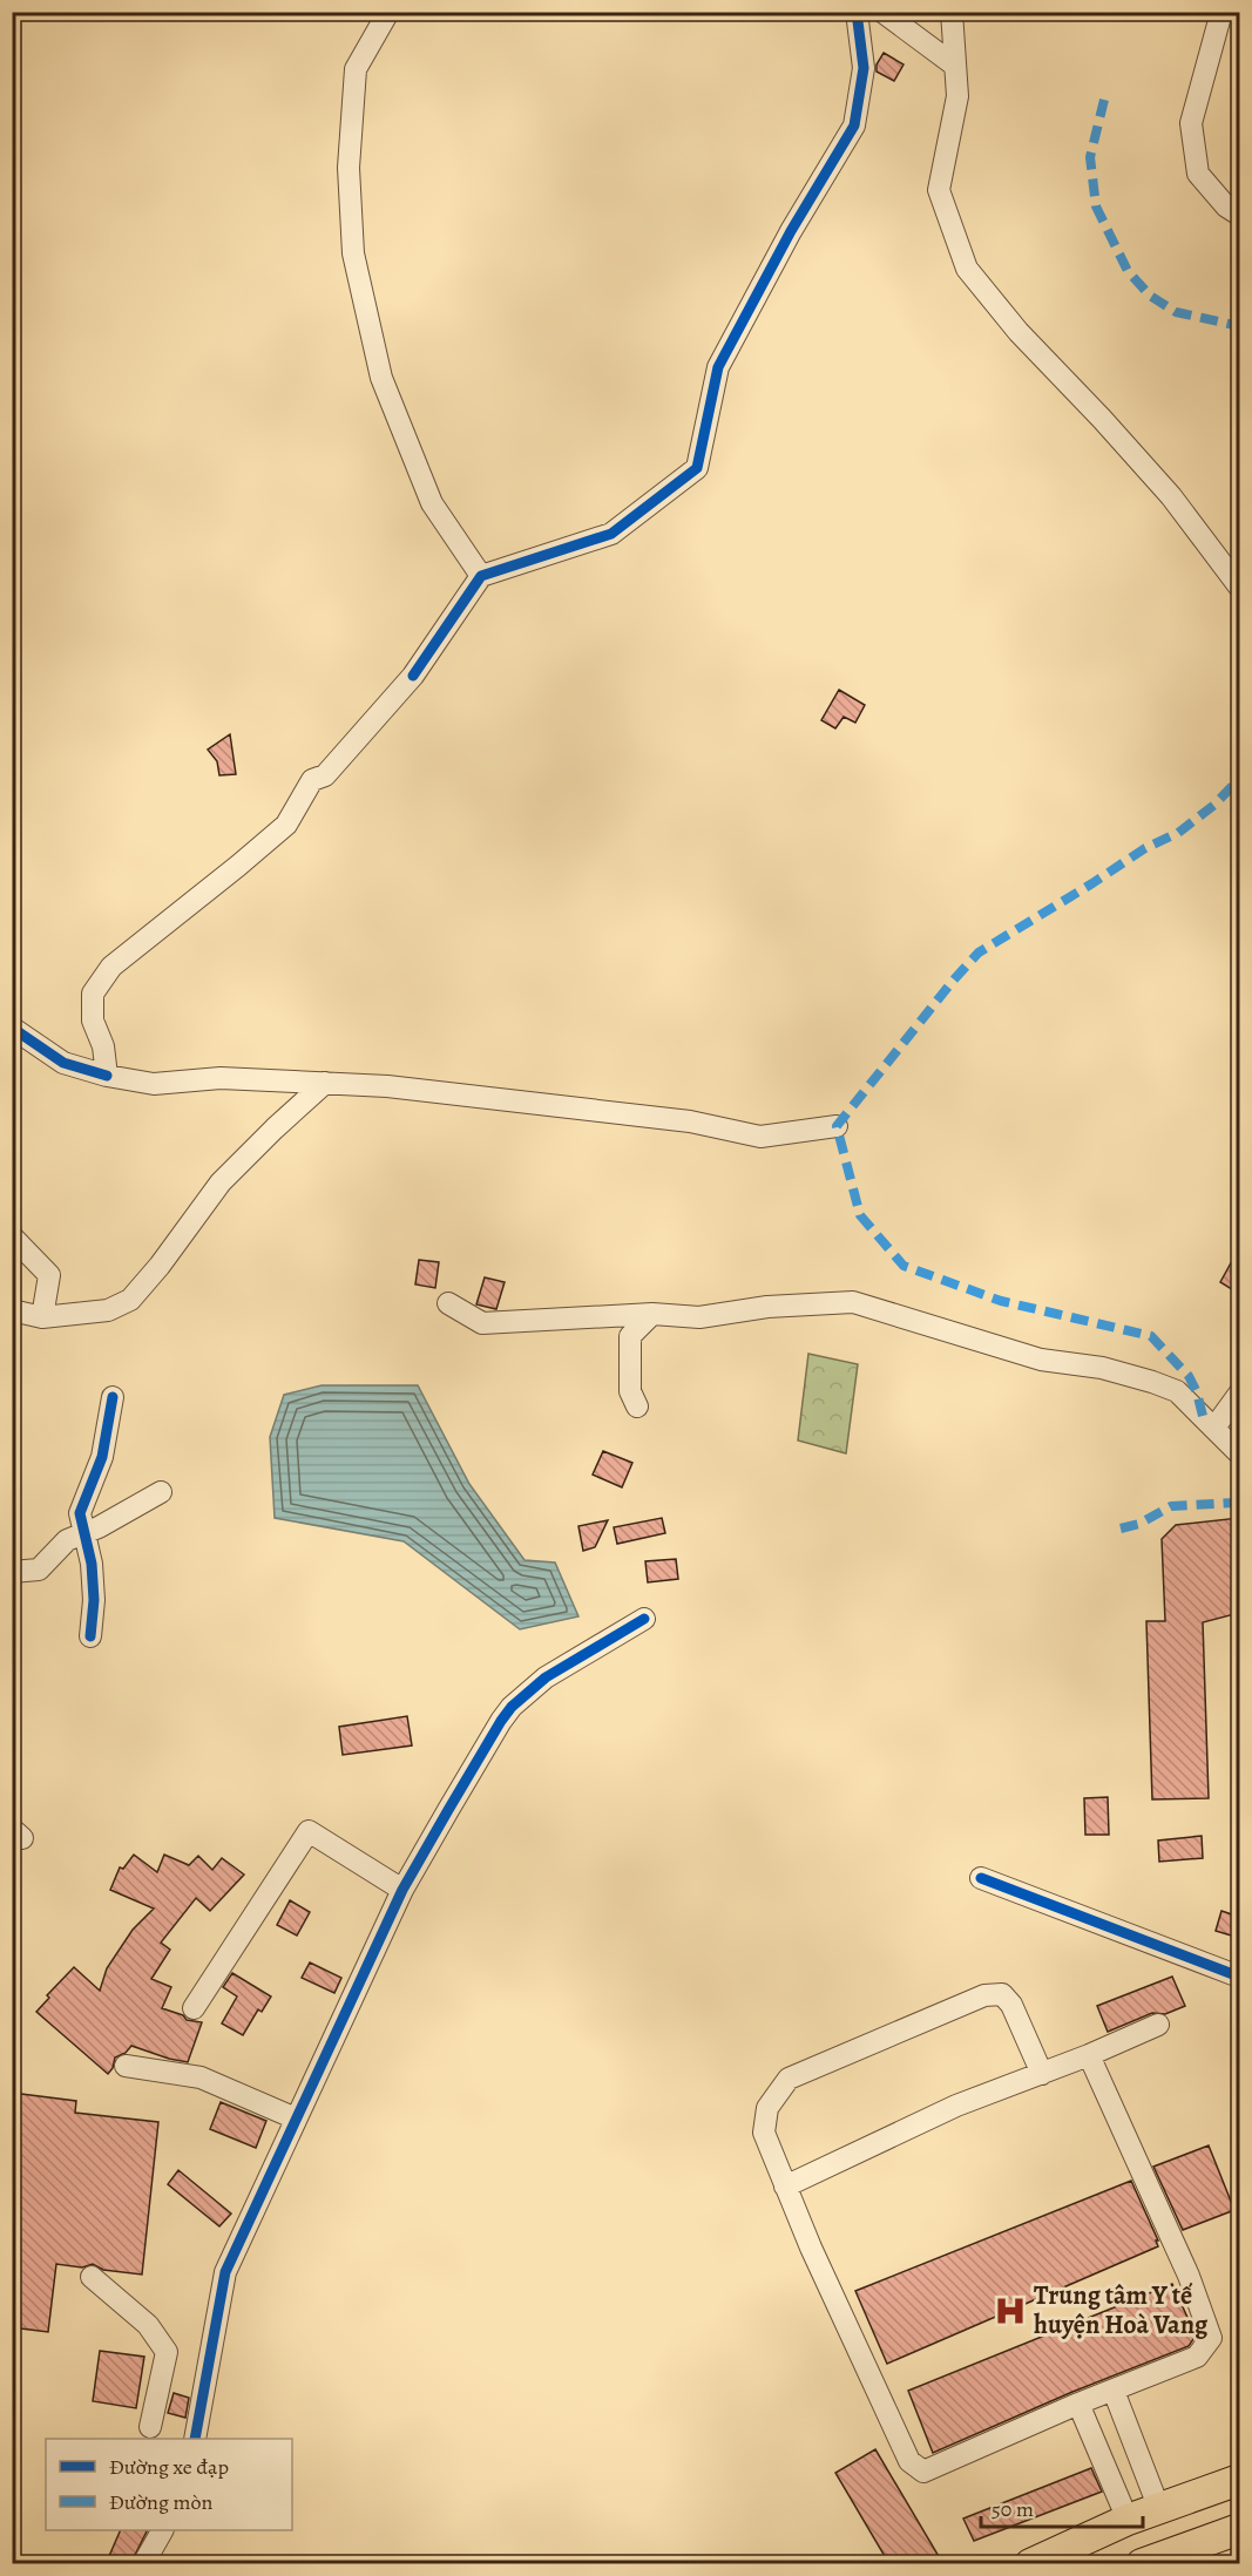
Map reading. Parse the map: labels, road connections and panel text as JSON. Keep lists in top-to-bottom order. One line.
{"places":{"hospital":["Trung tâm Y tế huyện Hoà Vang"]},"legend":["Đường xe đạp","Đường mòn"],"scale_bar":"50 m"}
